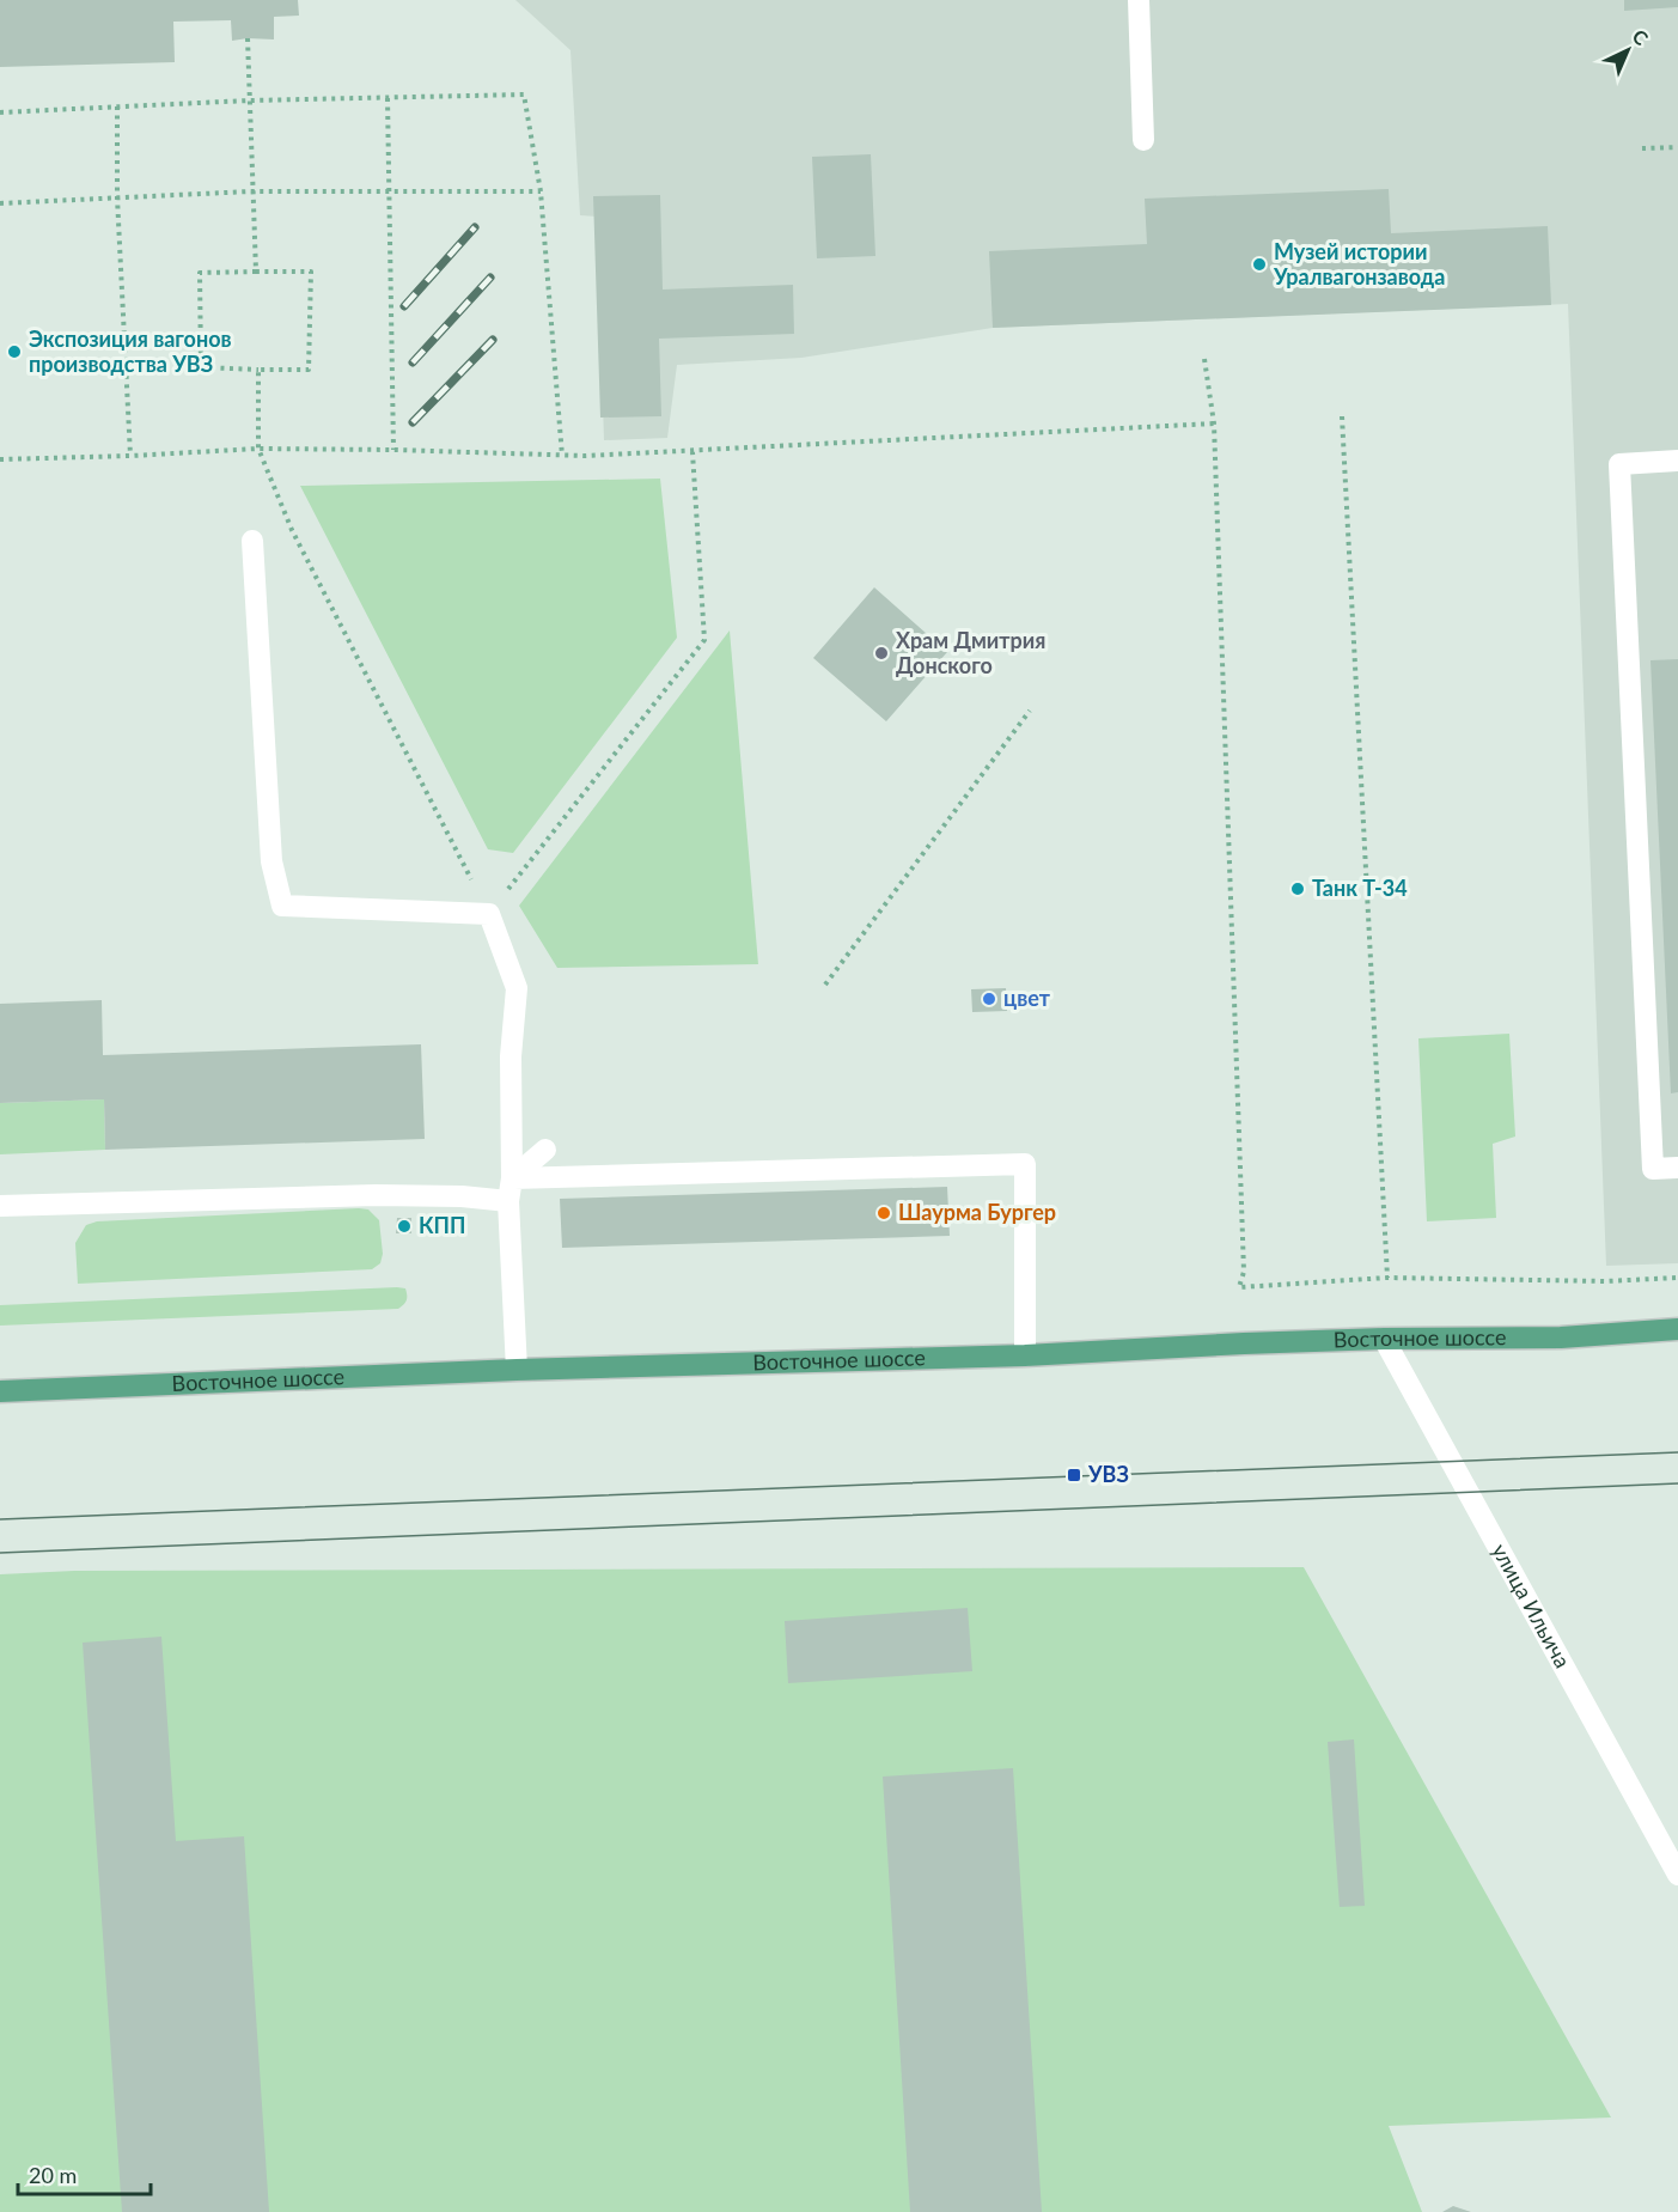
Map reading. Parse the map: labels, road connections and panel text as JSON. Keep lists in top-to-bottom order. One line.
{"streets":{"main road":["Восточное шоссе"],"street":["улица Ильича"]},"crossings":[["Восточное шоссе","улица Ильича"]],"places":{"other":["Музей истории Уралвагонзавода","Экспозиция вагонов производства УВЗ","Храм Дмитрия Донского","Танк Т-34","цвет","Шаурма Бургер","КПП"],"transit":["УВЗ"]},"scale_bar":"20 m","north":"top right"}
